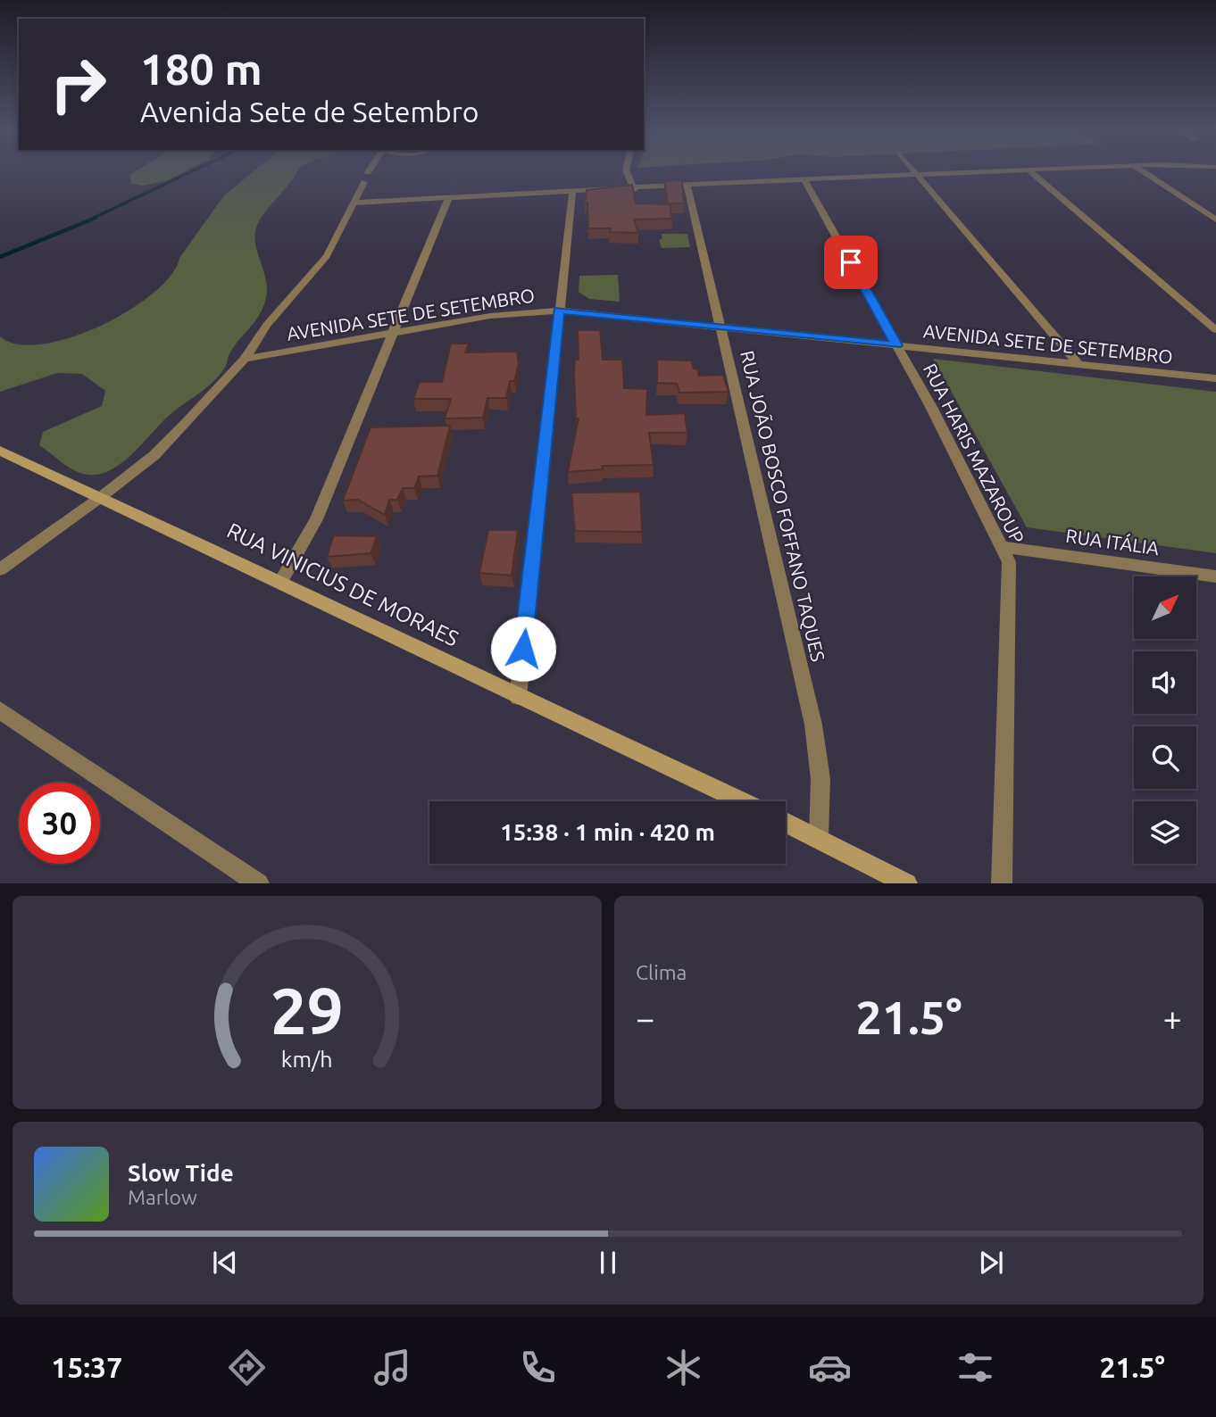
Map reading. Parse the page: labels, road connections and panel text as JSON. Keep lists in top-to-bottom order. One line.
{"streets":{"street":["AVENIDA SETE DE SETEMBRO","RUA HARIS MAZAROUP","RUA JOÃO BOSCO FOFFANO TAQUES","RUA ITÁLIA","RUA VINICIUS DE MORAES"]},"crossings":[["AVENIDA SETE DE SETEMBRO","RUA HARIS MAZAROUP"],["AVENIDA SETE DE SETEMBRO","RUA JOÃO BOSCO FOFFANO TAQUES"],["RUA HARIS MAZAROUP","RUA ITÁLIA"]],"north":"top right","page":{"turn":["180 m","Avenida Sete de Setembro"],"limit":"30","trip":"15:38 · 1 min · 420 m","tile":"Clima","heat":["−","21.5°","+"],"song":["Slow Tide","Marlow"],"tabs":["15:37","21.5°"],"gauge":["29","km/h"]}}
